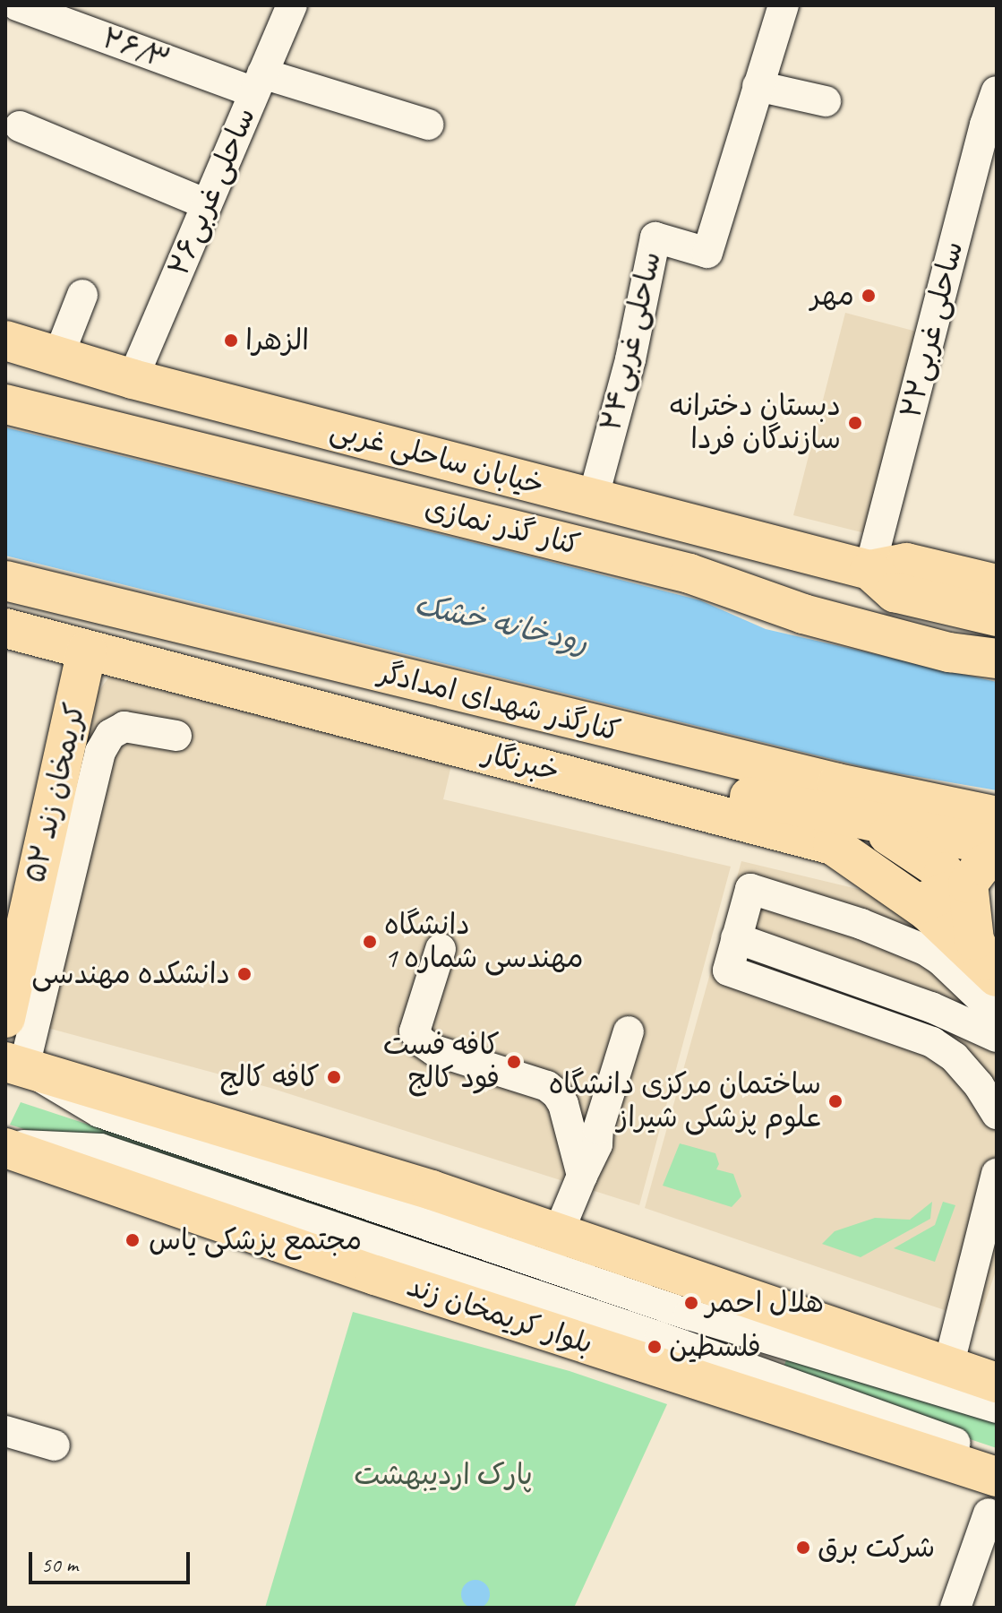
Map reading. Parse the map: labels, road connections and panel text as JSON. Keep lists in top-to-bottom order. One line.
{"streets":{"main road":["خیابان ساحلی غربی","کنار گذر نمازی","کنارگذر شهدای امدادگر","خبرنگار","کریمخان زند ۵۲","بلوار کریمخان زند"],"street":["۲۶/۳","ساحلی غربی۲۶","ساحلی غربی۲۲","ساحلی غربی۲۴"]},"crossings":[["۲۶/۳","ساحلی غربی۲۶"],["ساحلی غربی۲۶","خیابان ساحلی غربی"],["ساحلی غربی۲۲","خیابان ساحلی غربی"],["ساحلی غربی۲۴","خیابان ساحلی غربی"],["خبرنگار","کریمخان زند ۵۲"]],"water":["رودخانه خشک"],"parks":["پارک اردیبهشت"],"places":["مهر","الزهرا","دبستان دخترانه سازندگان فردا","دانشگاه مهندسی شماره 1","دانشکده مهندسی","کافه فست فود کالج","کافه کالج","ساختمان مرکزی دانشگاه علوم پزشکی شیراز","مجتمع پزشکی یاس","هلال احمر","فلسطین","شرکت برق"],"scale_bar":"50 m"}
